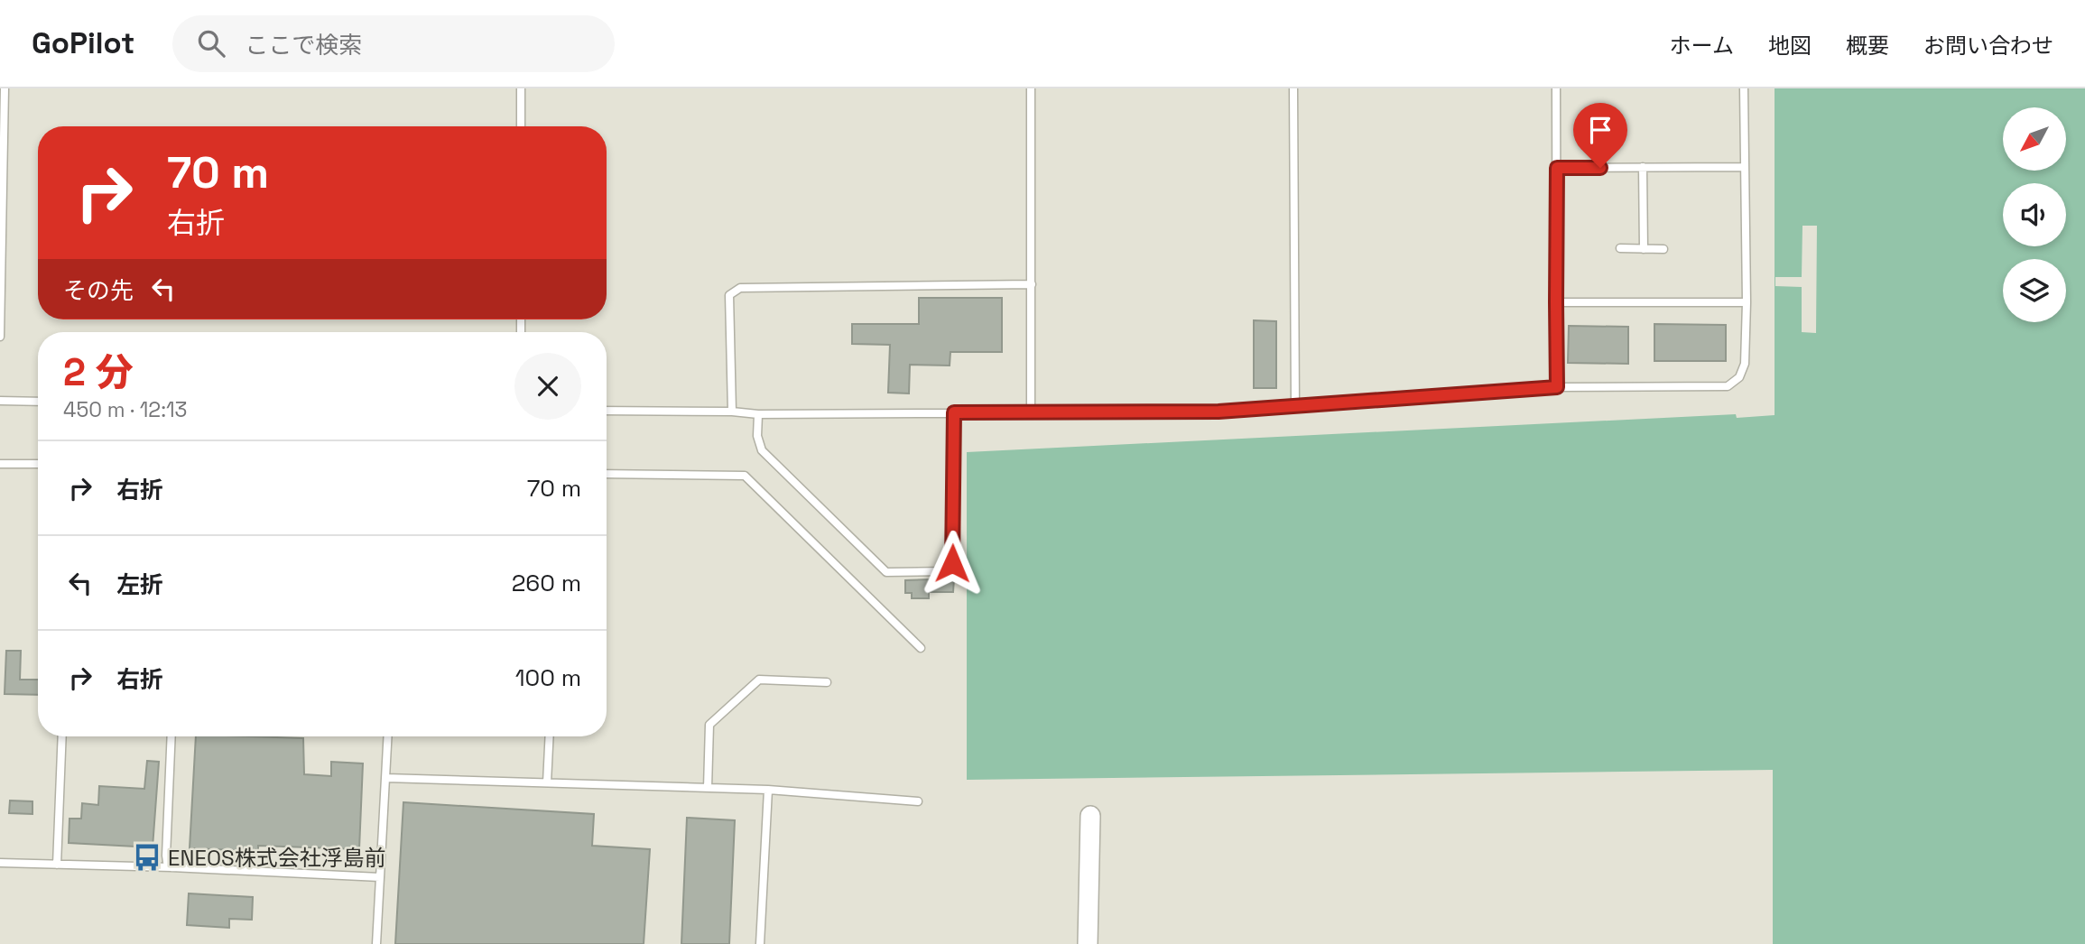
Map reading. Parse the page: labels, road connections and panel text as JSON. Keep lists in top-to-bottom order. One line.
{"places":{"bus stop":["ENEOS株式会社浮島前"]},"north":"bottom left","page":{"header":"GoPilot","search":"ここで検索","nav":["ホーム","地図","概要","お問い合わせ"],"turn":["70 m","右折"],"then":"その先","heading":["2 分","450 m · 12:13"],"list":[{"name":"右折","value":"70 m"},{"name":"左折","value":"260 m"},{"name":"右折","value":"100 m"}]}}
